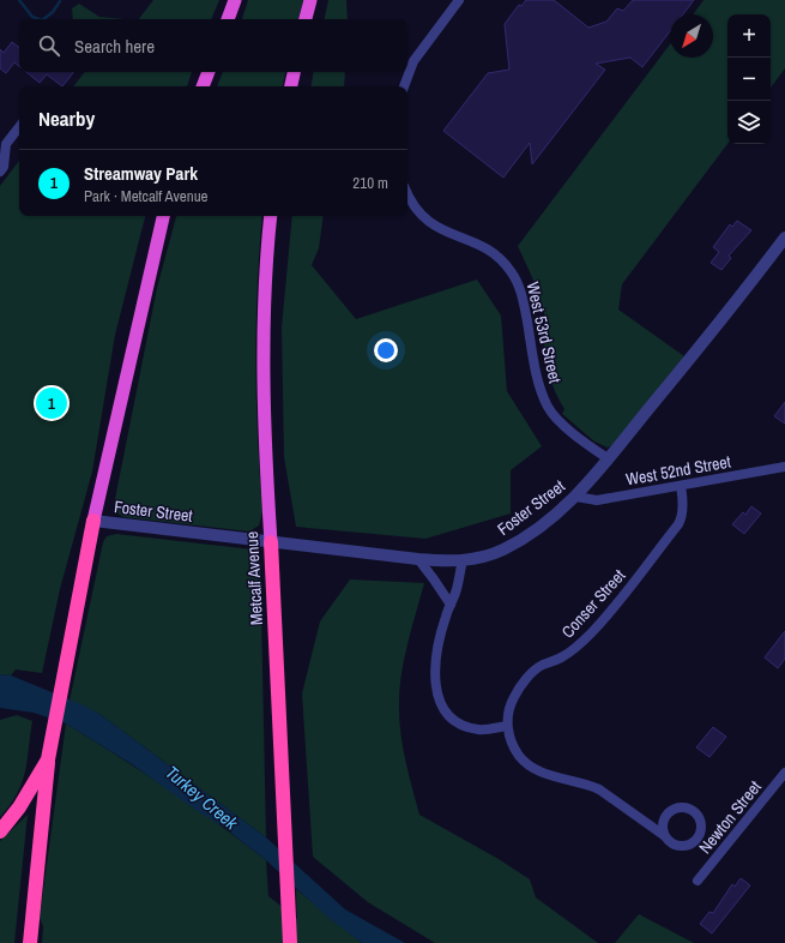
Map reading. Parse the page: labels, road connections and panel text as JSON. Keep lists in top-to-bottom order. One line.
{"streets":{"highway":["Metcalf Avenue"],"street":["West 53rd Street","West 52nd Street","Foster Street","Conser Street","Newton Street"]},"crossings":[["West 53rd Street","Foster Street"],["West 52nd Street","Foster Street"],["West 52nd Street","Conser Street"],["Foster Street","Metcalf Avenue"]],"water":["Turkey Creek"],"north":"bottom left","page":{"map_buttons":["+","−"],"search":"Search here","heading":"Nearby","list":[{"mark":"1","name":"Streamway Park","note":"Park · Metcalf Avenue","value":"210 m"}],"pins":"1"}}
